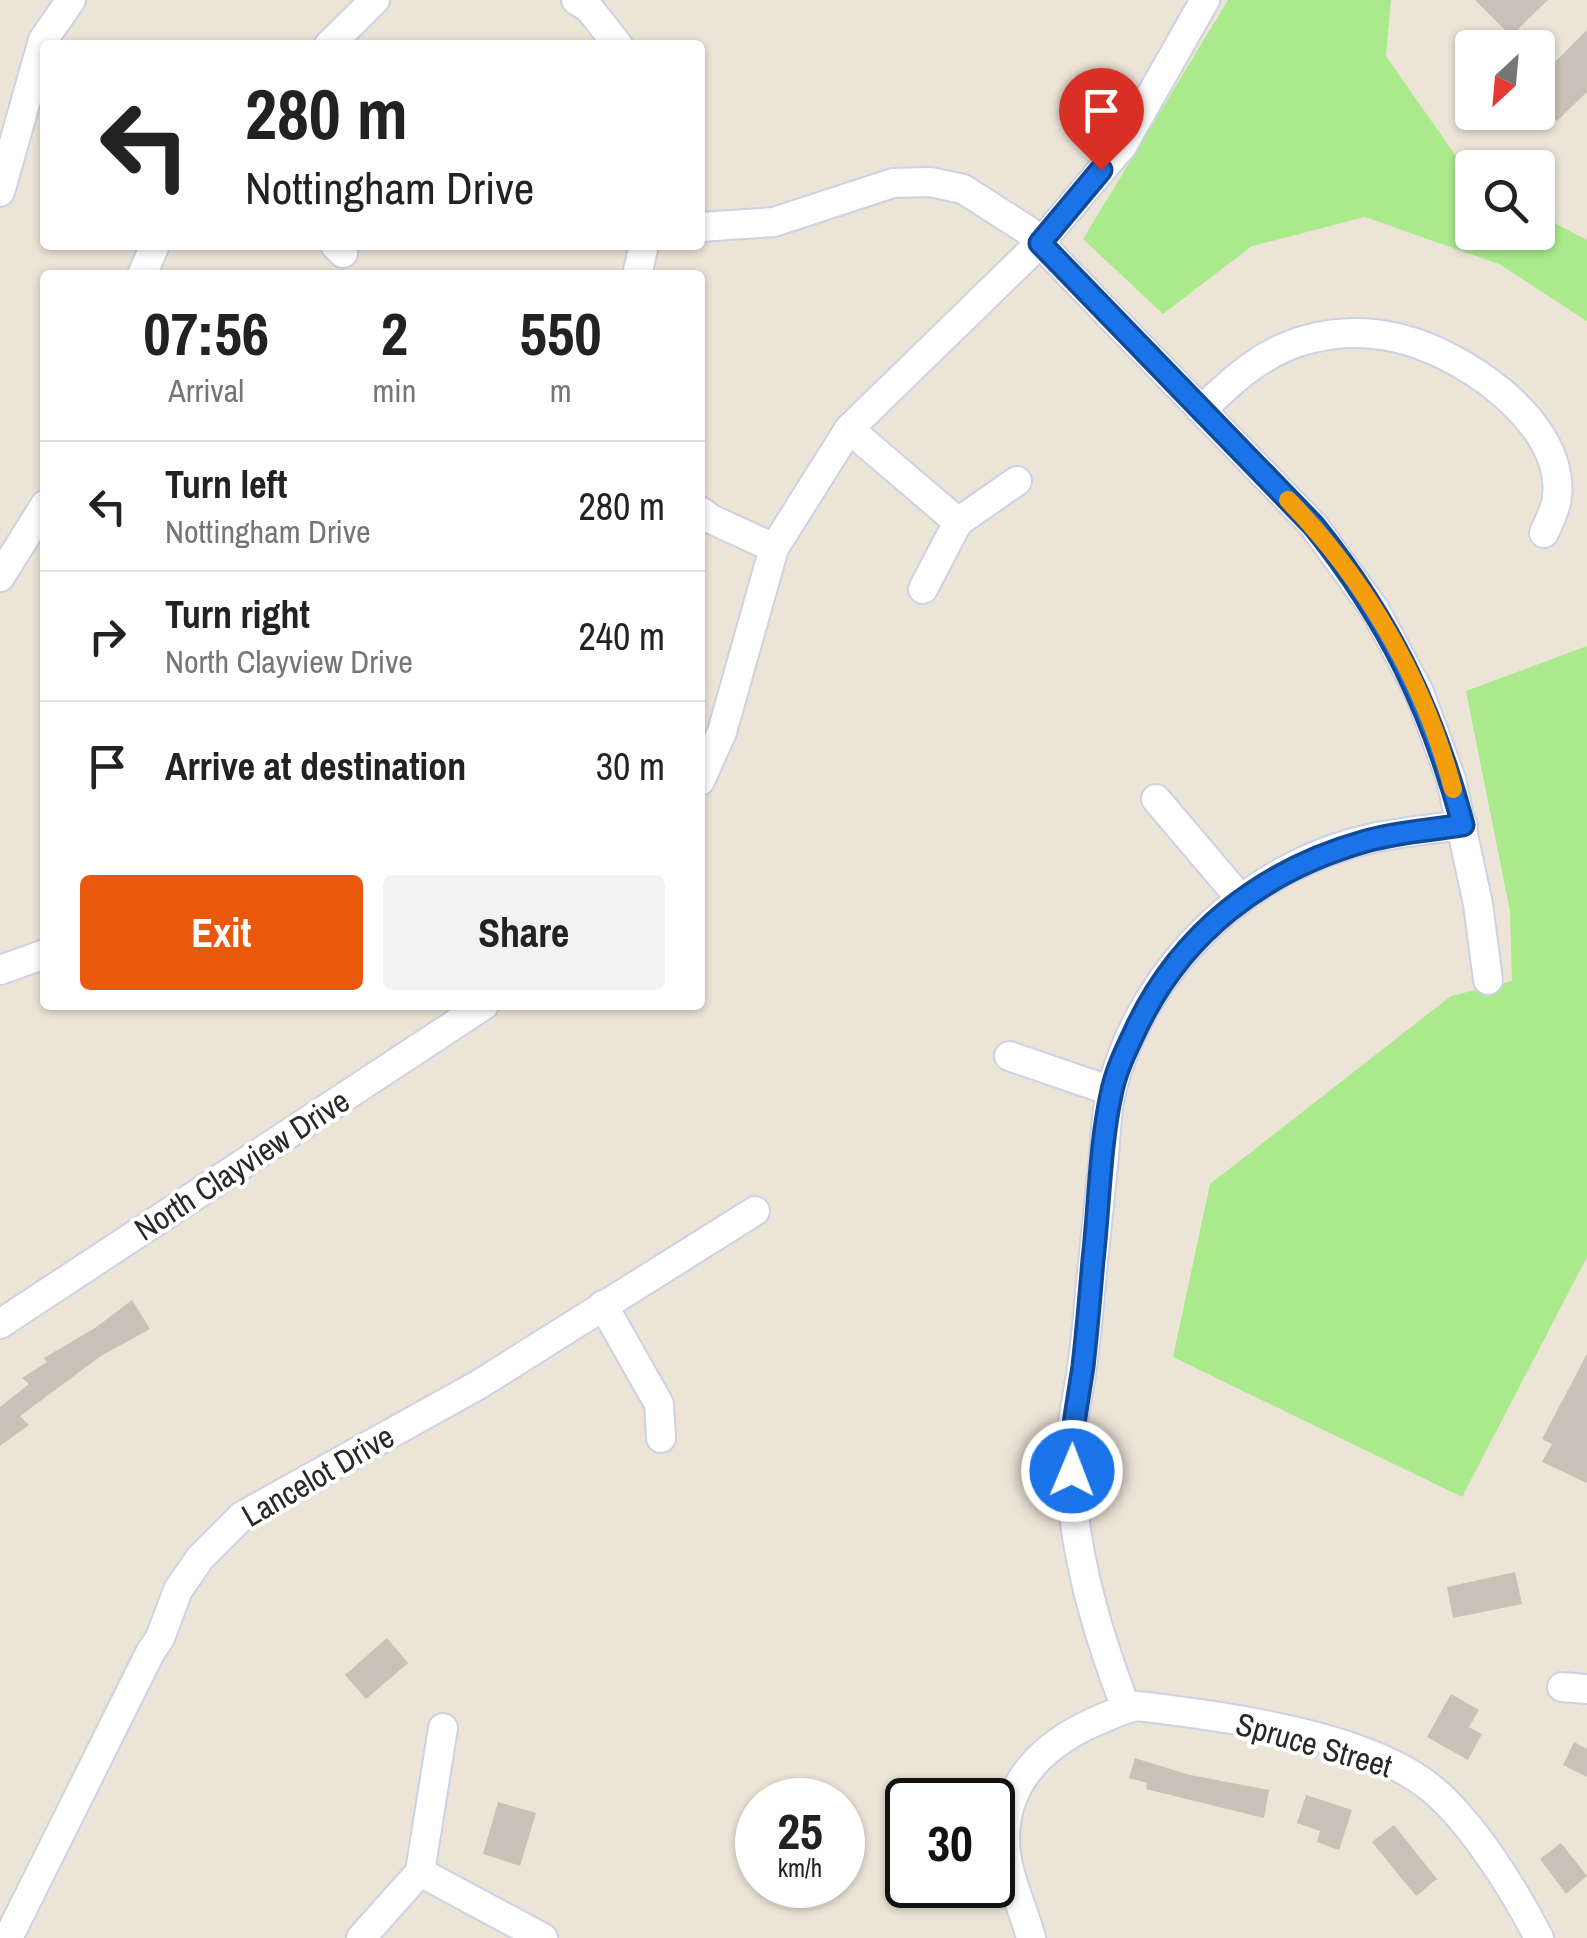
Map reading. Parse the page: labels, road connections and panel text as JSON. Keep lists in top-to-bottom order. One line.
{"streets":{"street":["North Clayview Drive","Lancelot Drive","Spruce Street"]},"north":"bottom left","page":{"turn":["280 m","Nottingham Drive"],"eta":["07:56","Arrival","2","min","550","m"],"list":[{"name":"Turn left","note":"Nottingham Drive","value":"280 m"},{"name":"Turn right","note":"North Clayview Drive","value":"240 m"},{"name":"Arrive at destination","value":"30 m"}],"buttons":["Exit","Share"],"speed":"25 km/h","limit":"30"}}
